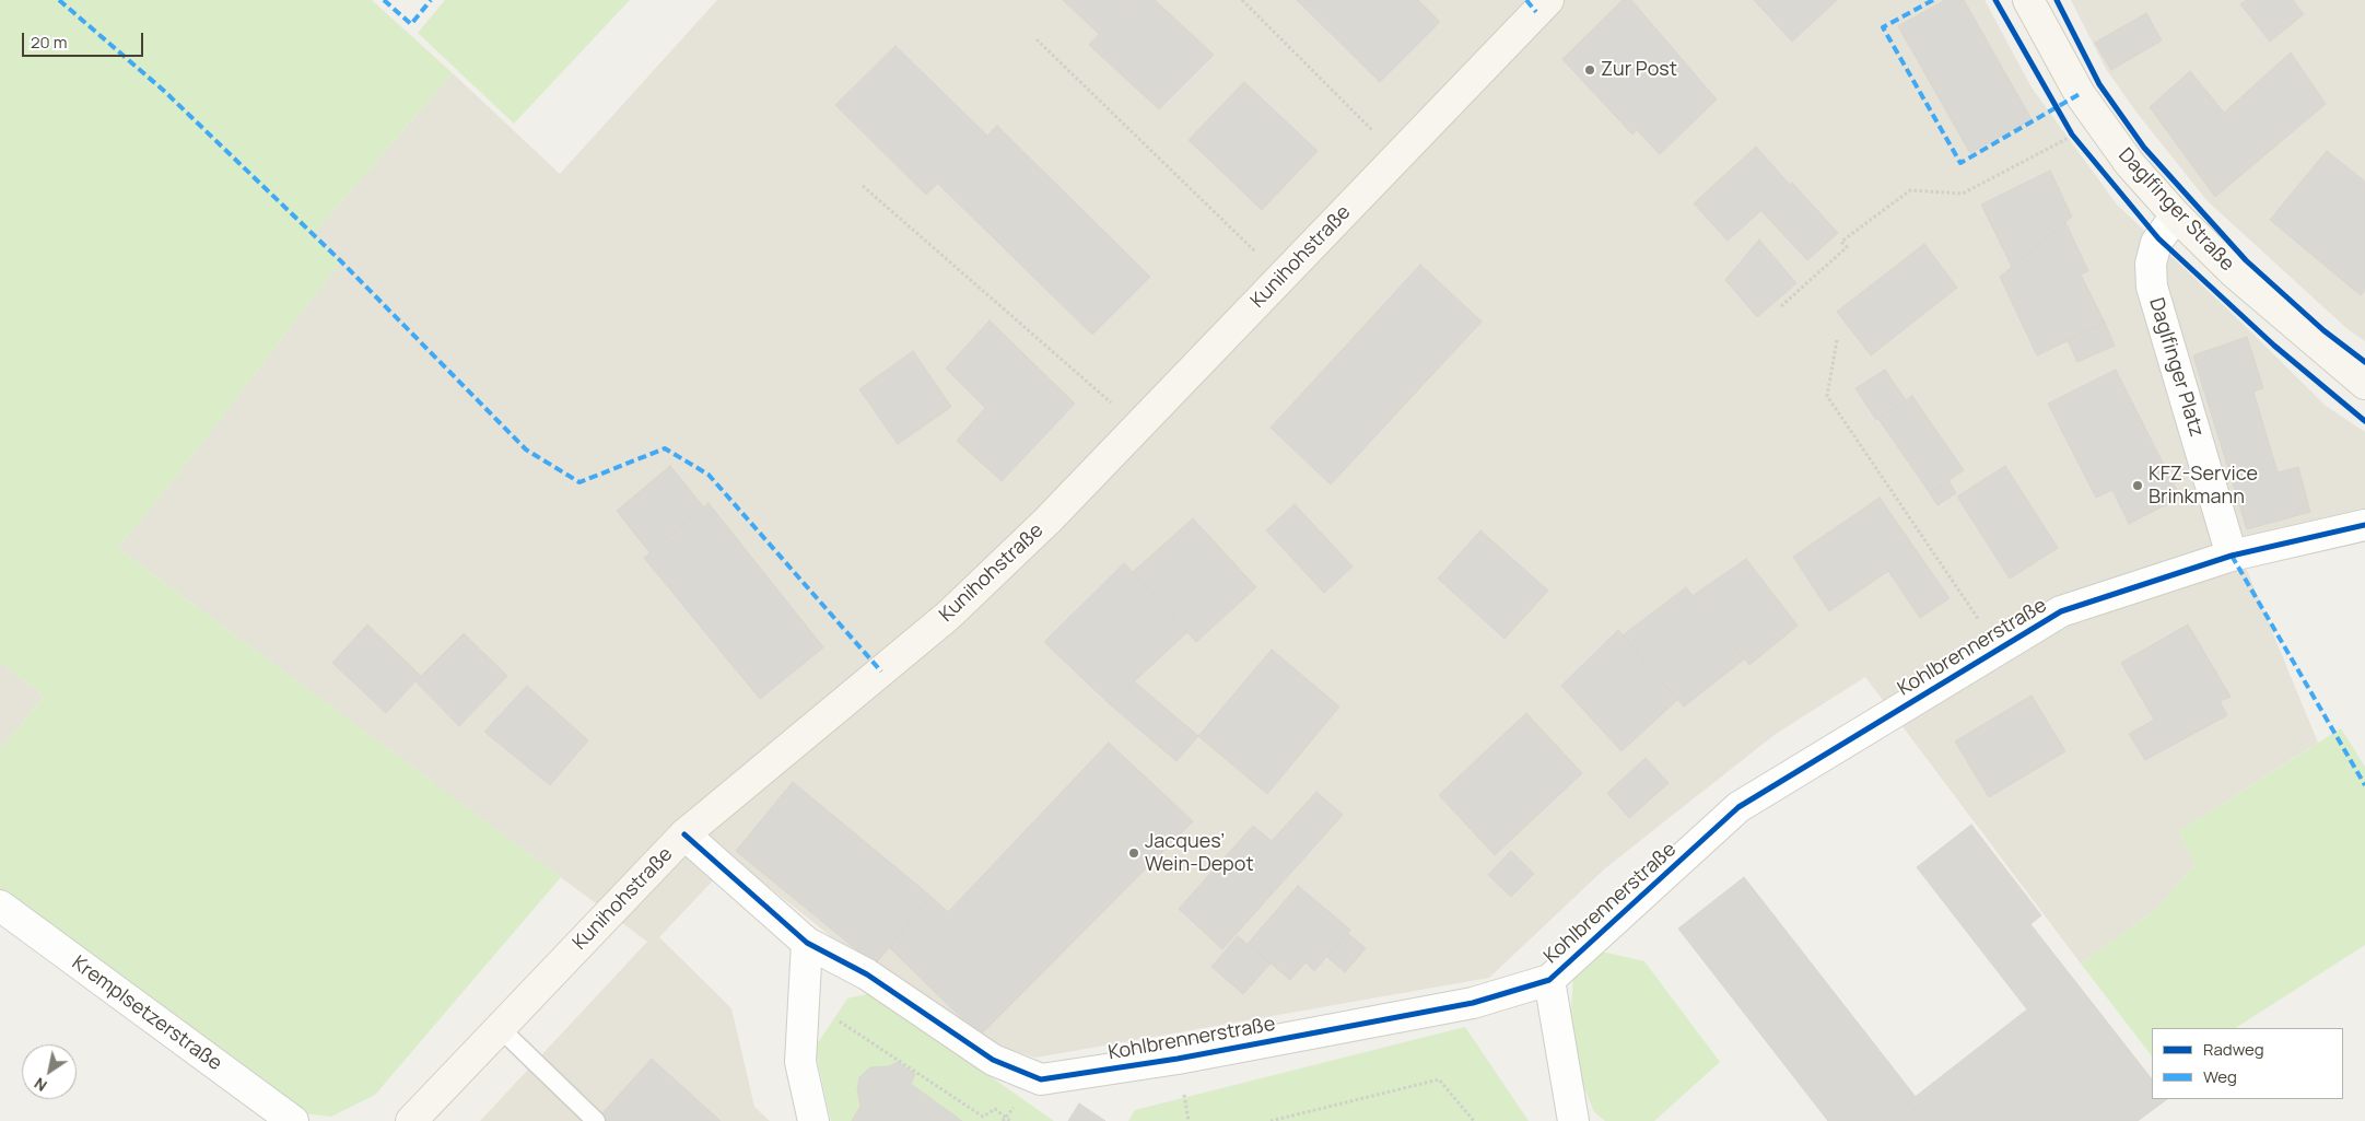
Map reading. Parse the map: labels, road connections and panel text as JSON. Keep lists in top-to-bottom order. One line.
{"streets":{"street":["Daglfinger Straße","Kunihohstraße","Daglfinger Platz","Kohlbrennerstraße","Kremplsetzerstraße"]},"crossings":[["Daglfinger Straße","Daglfinger Platz"],["Kunihohstraße","Kohlbrennerstraße"],["Daglfinger Platz","Kohlbrennerstraße"]],"places":["Zur Post","KFZ-Service Brinkmann","Jacques’ Wein-Depot"],"legend":["Radweg","Weg"],"scale_bar":"20 m","north":"bottom left"}
